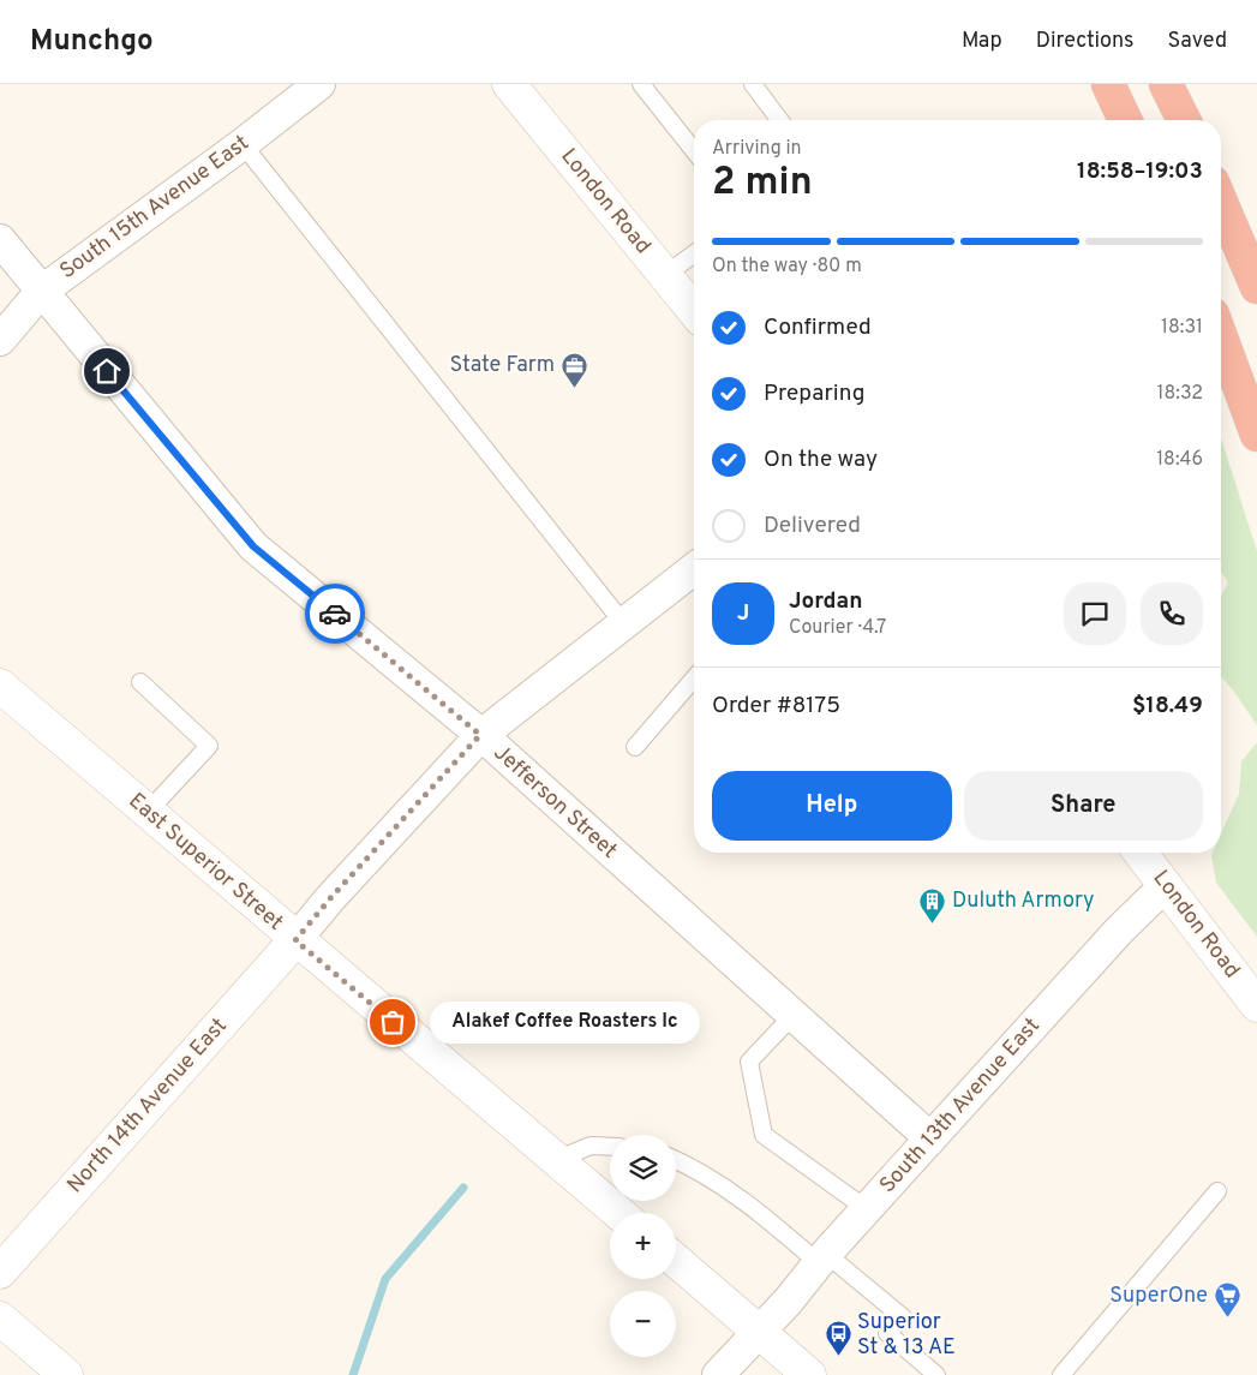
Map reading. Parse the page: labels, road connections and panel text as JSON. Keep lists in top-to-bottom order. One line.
{"streets":{"street":["London Road","South 15th Avenue East","Jefferson Street","East Superior Street","North 14th Avenue East","South 13th Avenue East"]},"crossings":[["London Road","South 13th Avenue East"],["South 15th Avenue East","Jefferson Street"],["Jefferson Street","South 13th Avenue East"],["East Superior Street","North 14th Avenue East"]],"places":{"office":["State Farm"],"building":["Duluth Armory"],"other":["Alakef Coffee Roasters Ic"],"supermarket":["SuperOne"],"bus stop":["Superior St & 13 AE"]},"page":{"header":"Munchgo","nav":["Map","Directions","Saved"],"heading":["2 min","Arriving in","18:58–19:03"],"panel":["Jordan","Courier · 4.7","Order #8175","$18.49"],"bar":"On the way · 80 m","list":[["Confirmed","18:31"],["Preparing","18:32"],["On the way","18:46"],"Delivered"],"round":"J","buttons":["Help","Share"],"bubble":"Alakef Coffee Roasters Ic","map_buttons":["+","−"]}}
